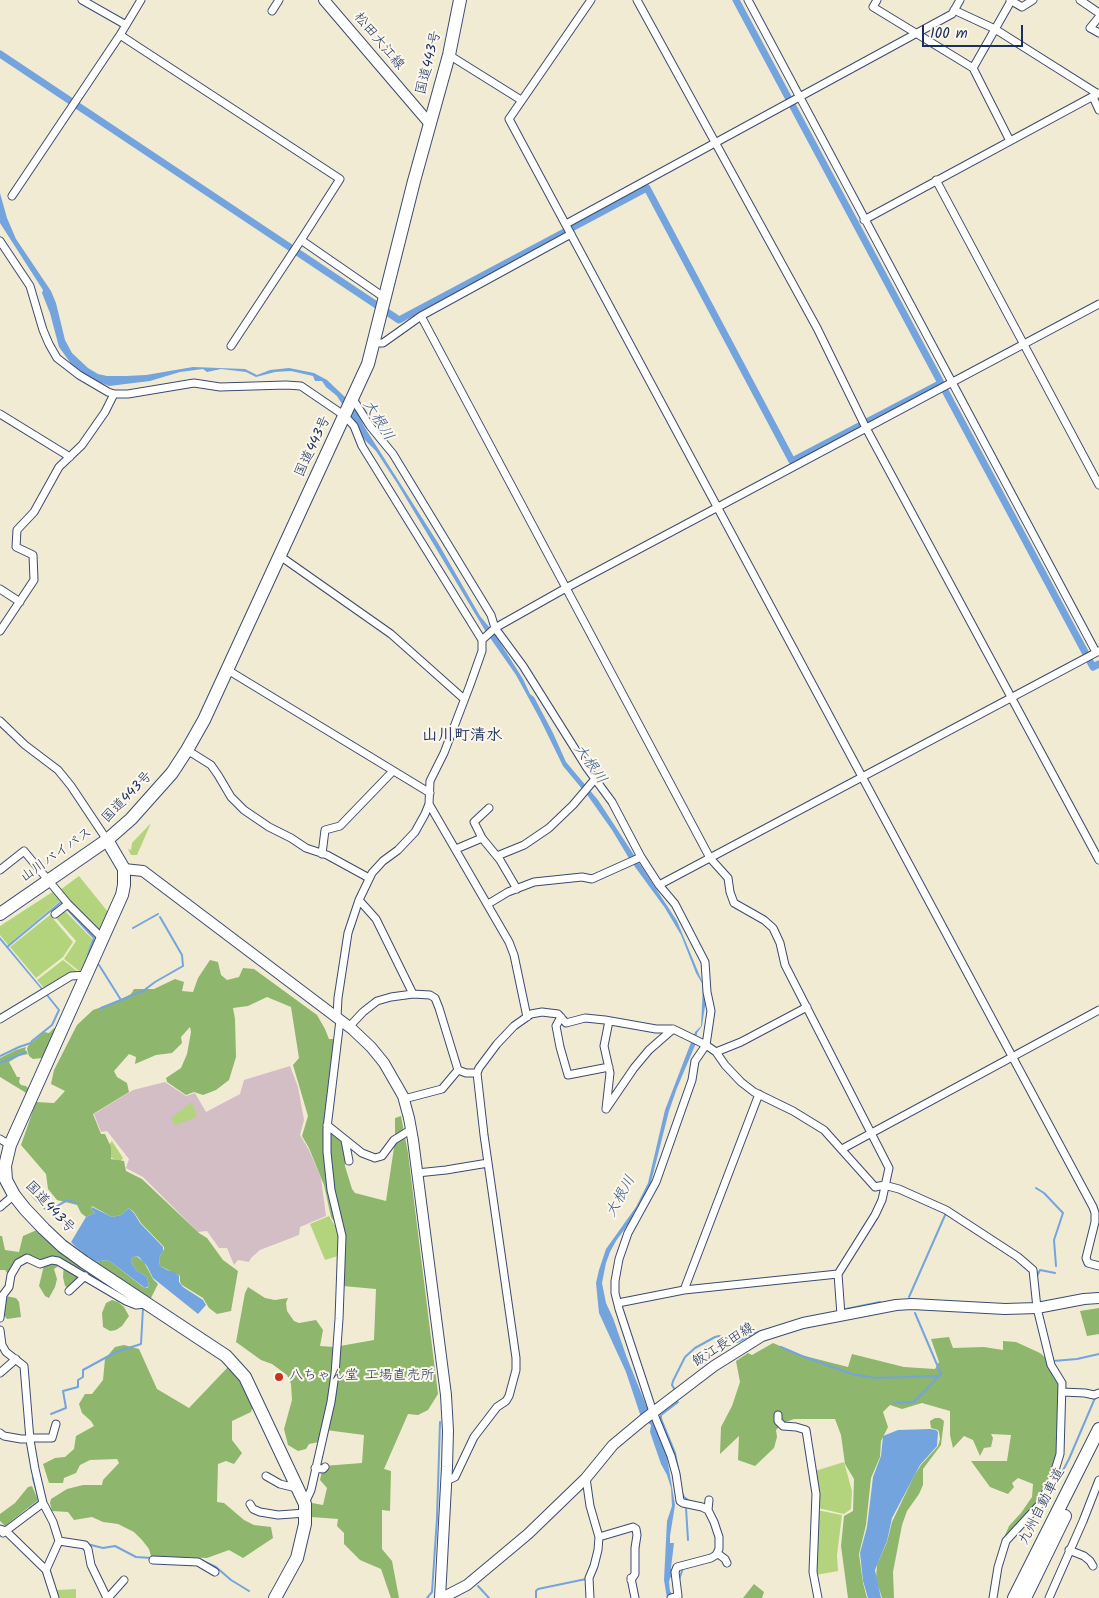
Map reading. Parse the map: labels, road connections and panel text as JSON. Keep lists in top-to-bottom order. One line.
{"streets":{"highway":["国道443号","山川バイパス","九州自動車道"],"main road":["松田大江線","飯江長田線"]},"crossings":[["松田大江線","国道443号"],["国道443号","山川バイパス"]],"districts":["山川町清水"],"water":["大根川"],"places":["八ちゃん堂 工場直売所"],"scale_bar":"100 m"}
